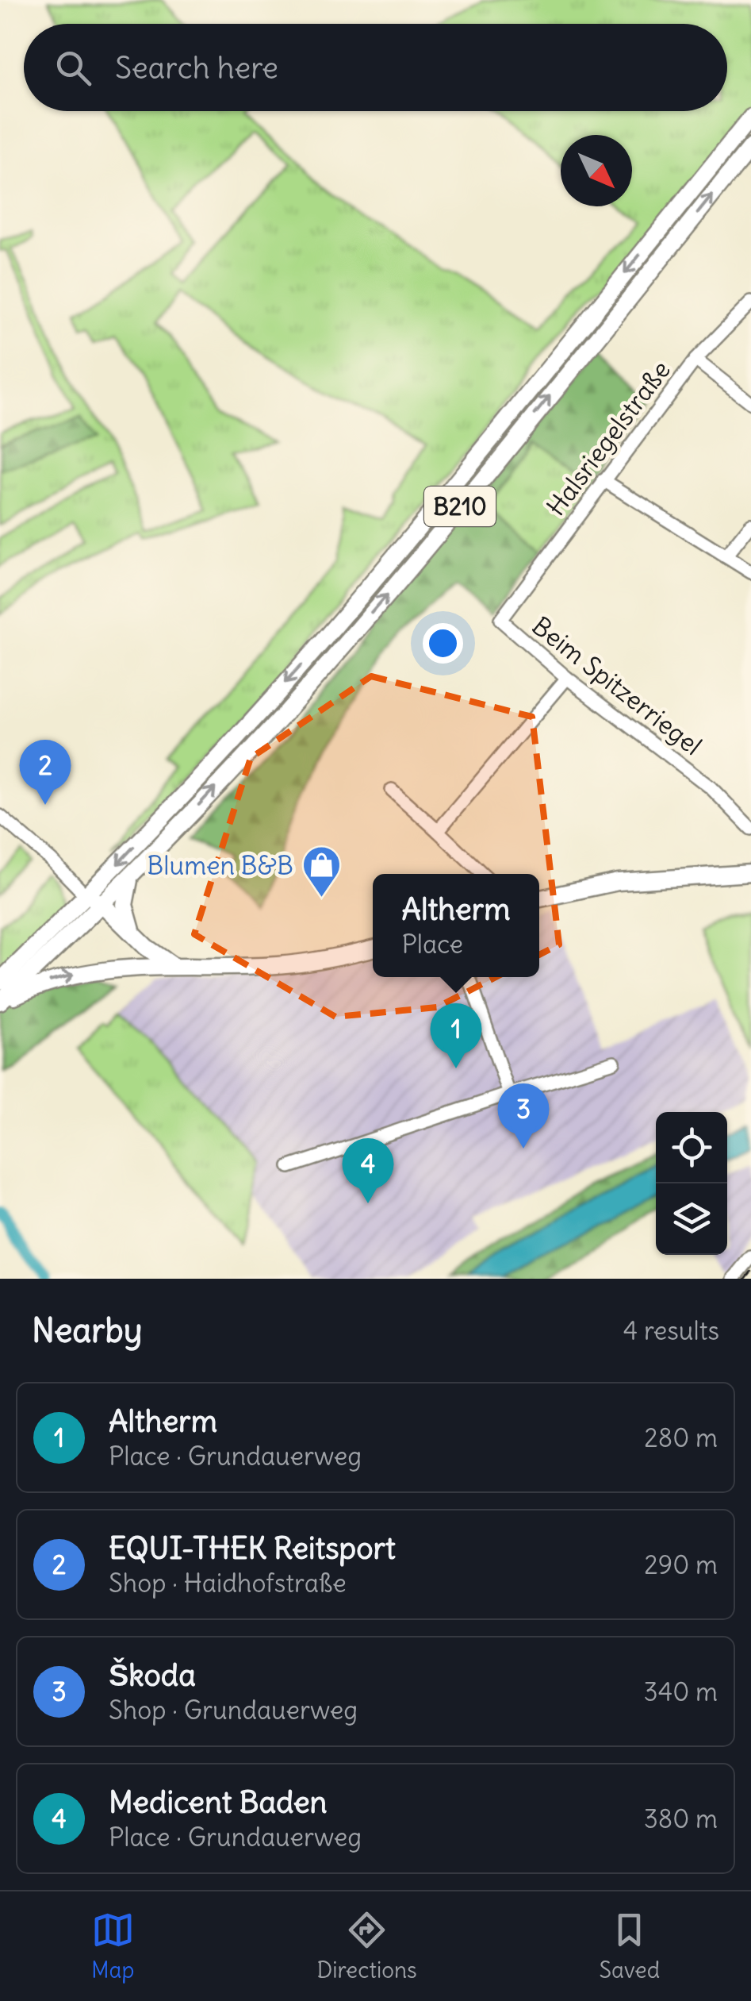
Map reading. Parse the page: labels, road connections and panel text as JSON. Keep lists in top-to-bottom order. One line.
{"streets":{"main road":["B210"],"street":["Halsriegelstraße","Beim Spitzerriegel"]},"crossings":[["Halsriegelstraße","Beim Spitzerriegel"]],"places":{"shop":["Blumen B&B"]},"north":"bottom right","page":{"search":"Search here","pins":["2","1","3","4"],"popup":["Altherm","Place"],"heading":["Nearby","4 results"],"list":[{"mark":"1","name":"Altherm","note":"Place · Grundauerweg","value":"280 m"},{"mark":"2","name":"EQUI-THEK Reitsport","note":"Shop · Haidhofstraße","value":"290 m"},{"mark":"3","name":"Škoda","note":"Shop · Grundauerweg","value":"340 m"},{"mark":"4","name":"Medicent Baden","note":"Place · Grundauerweg","value":"380 m"}],"nav":["Map","Directions","Saved"]}}
